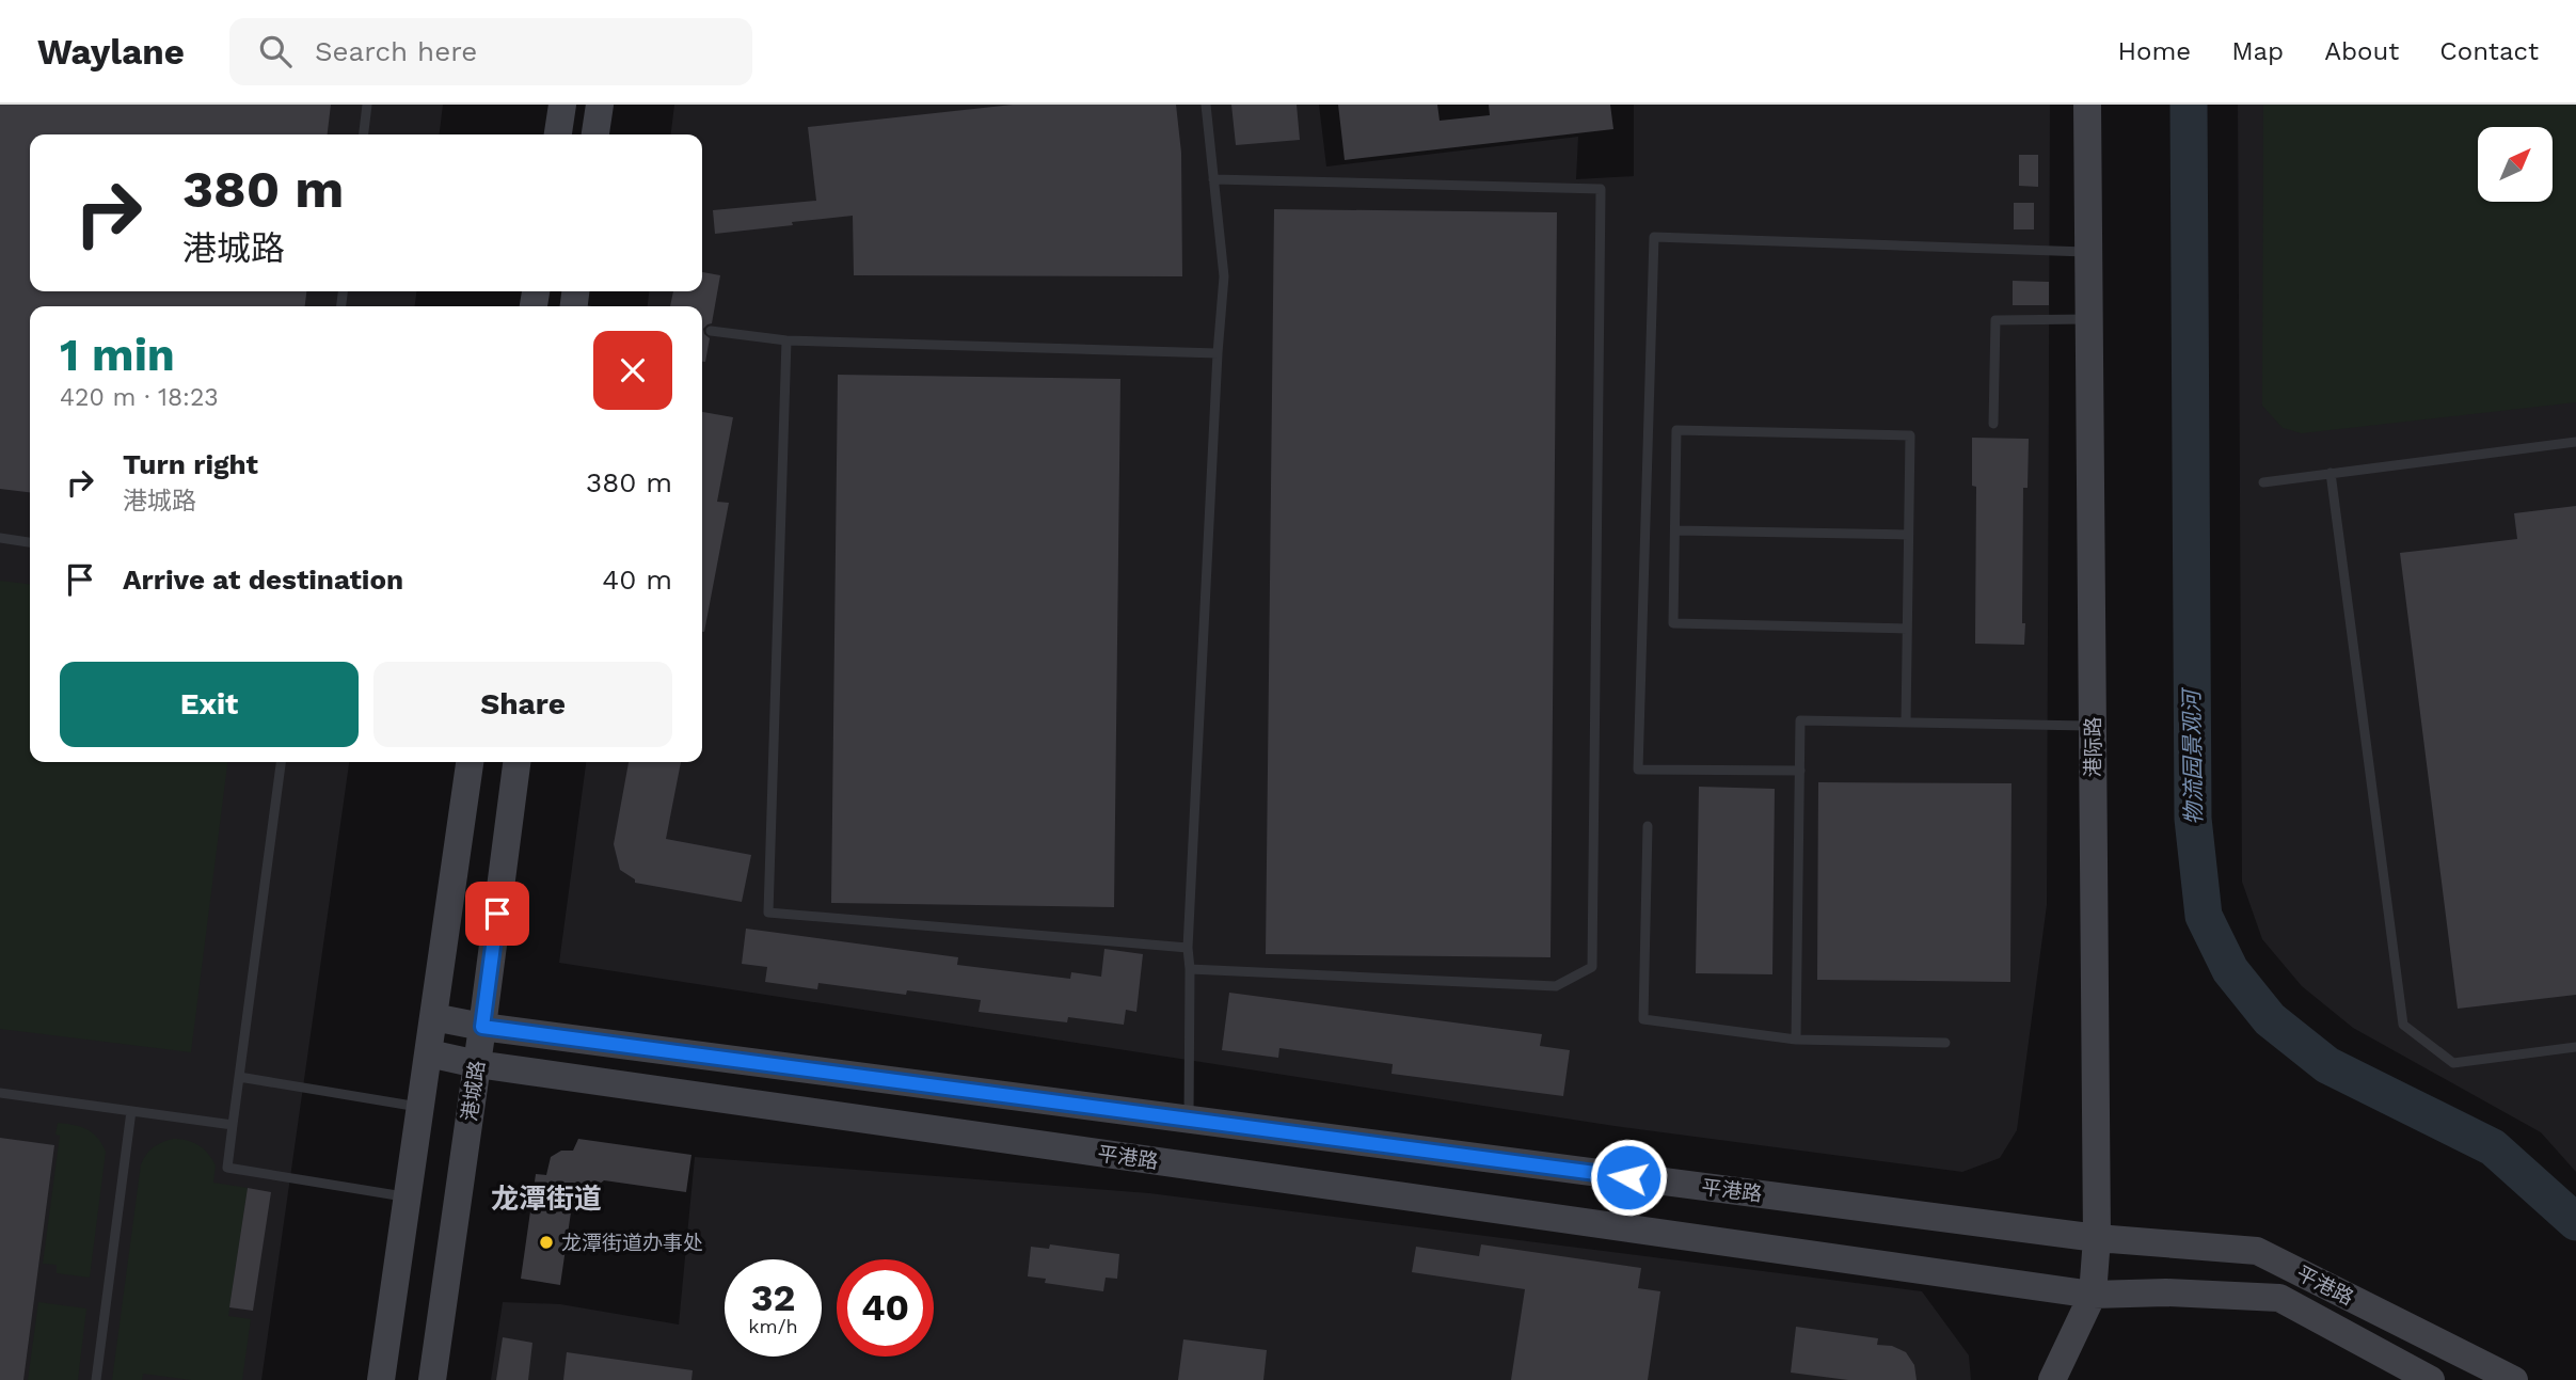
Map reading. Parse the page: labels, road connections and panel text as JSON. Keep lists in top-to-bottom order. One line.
{"streets":{"street":["港际路","港城路","平港路"]},"crossings":[["港际路","平港路"],["港城路","平港路"]],"districts":["龙潭街道"],"water":["物流园景观河"],"places":["龙潭街道办事处"],"north":"top right","page":{"header":"Waylane","search":"Search here","nav":["Home","Map","About","Contact"],"turn":["380 m","港城路"],"heading":["1 min","420 m · 18:23"],"list":[{"name":"Turn right","note":"港城路","value":"380 m"},{"name":"Arrive at destination","value":"40 m"}],"buttons":["Exit","Share"],"speed":"32 km/h","limit":"40"}}
